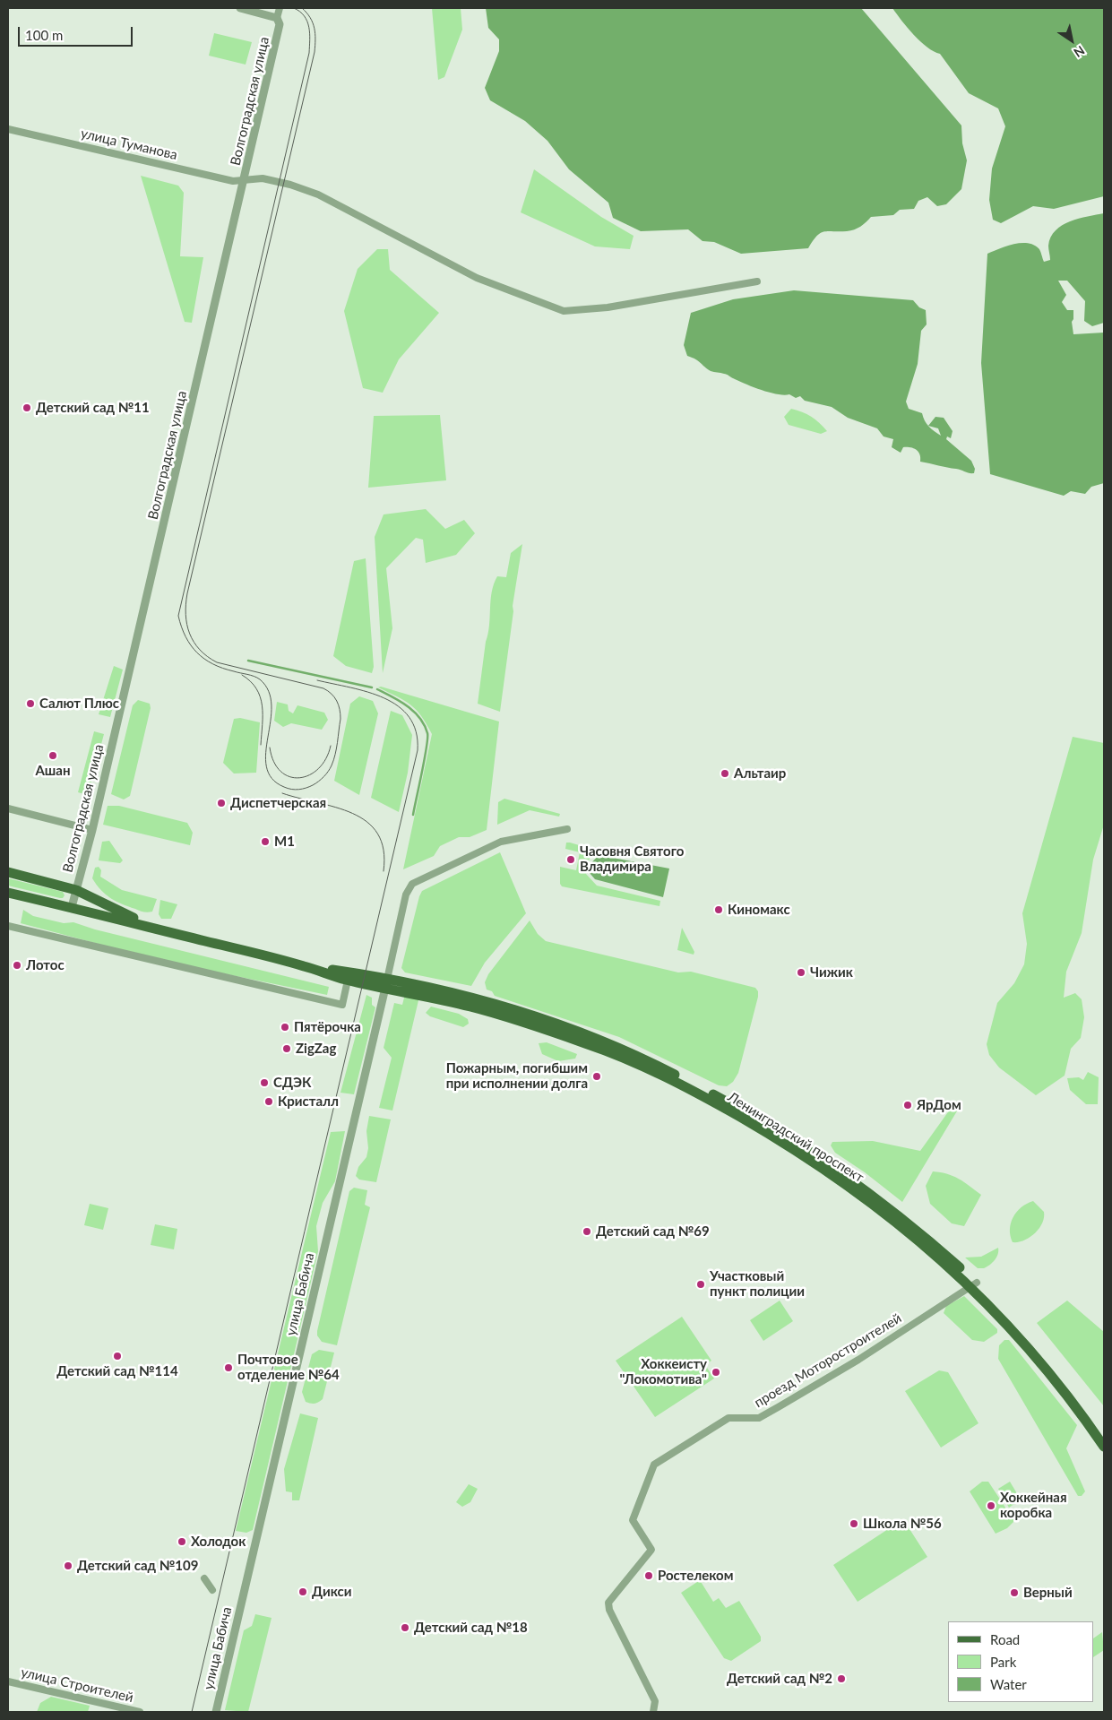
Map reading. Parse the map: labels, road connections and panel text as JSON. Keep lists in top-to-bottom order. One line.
{"streets":{"main road":["Ленинградский проспект"],"street":["Волгоградская улица","улица Туманова","улица Бабича","проезд Моторостроителей","улица Строителей"]},"crossings":[["Волгоградская улица","улица Туманова"],["Волгоградская улица","Ленинградский проспект"],["Ленинградский проспект","улица Бабича"],["Ленинградский проспект","проезд Моторостроителей"]],"places":["Детский сад №11","Салют Плюс","Ашан","Альтаир","Диспетчерская","М1","Часовня Святого Владимира","Киномакс","Лотос","Чижик","Пятёрочка","ZigZag","Пожарным, погибшим при исполнении долга","СДЭК","Кристалл","ЯрДом","Детский сад №69","Участковый пункт полиции","Детский сад №114","Почтовое отделение №64","Хоккеисту \"Локомотива\"","Хоккейная коробка","Школа №56","Холодок","Детский сад №109","Ростелеком","Дикси","Верный","Детский сад №18","Детский сад №2"],"legend":["Road","Park","Water"],"scale_bar":"100 m","north":"bottom right"}
